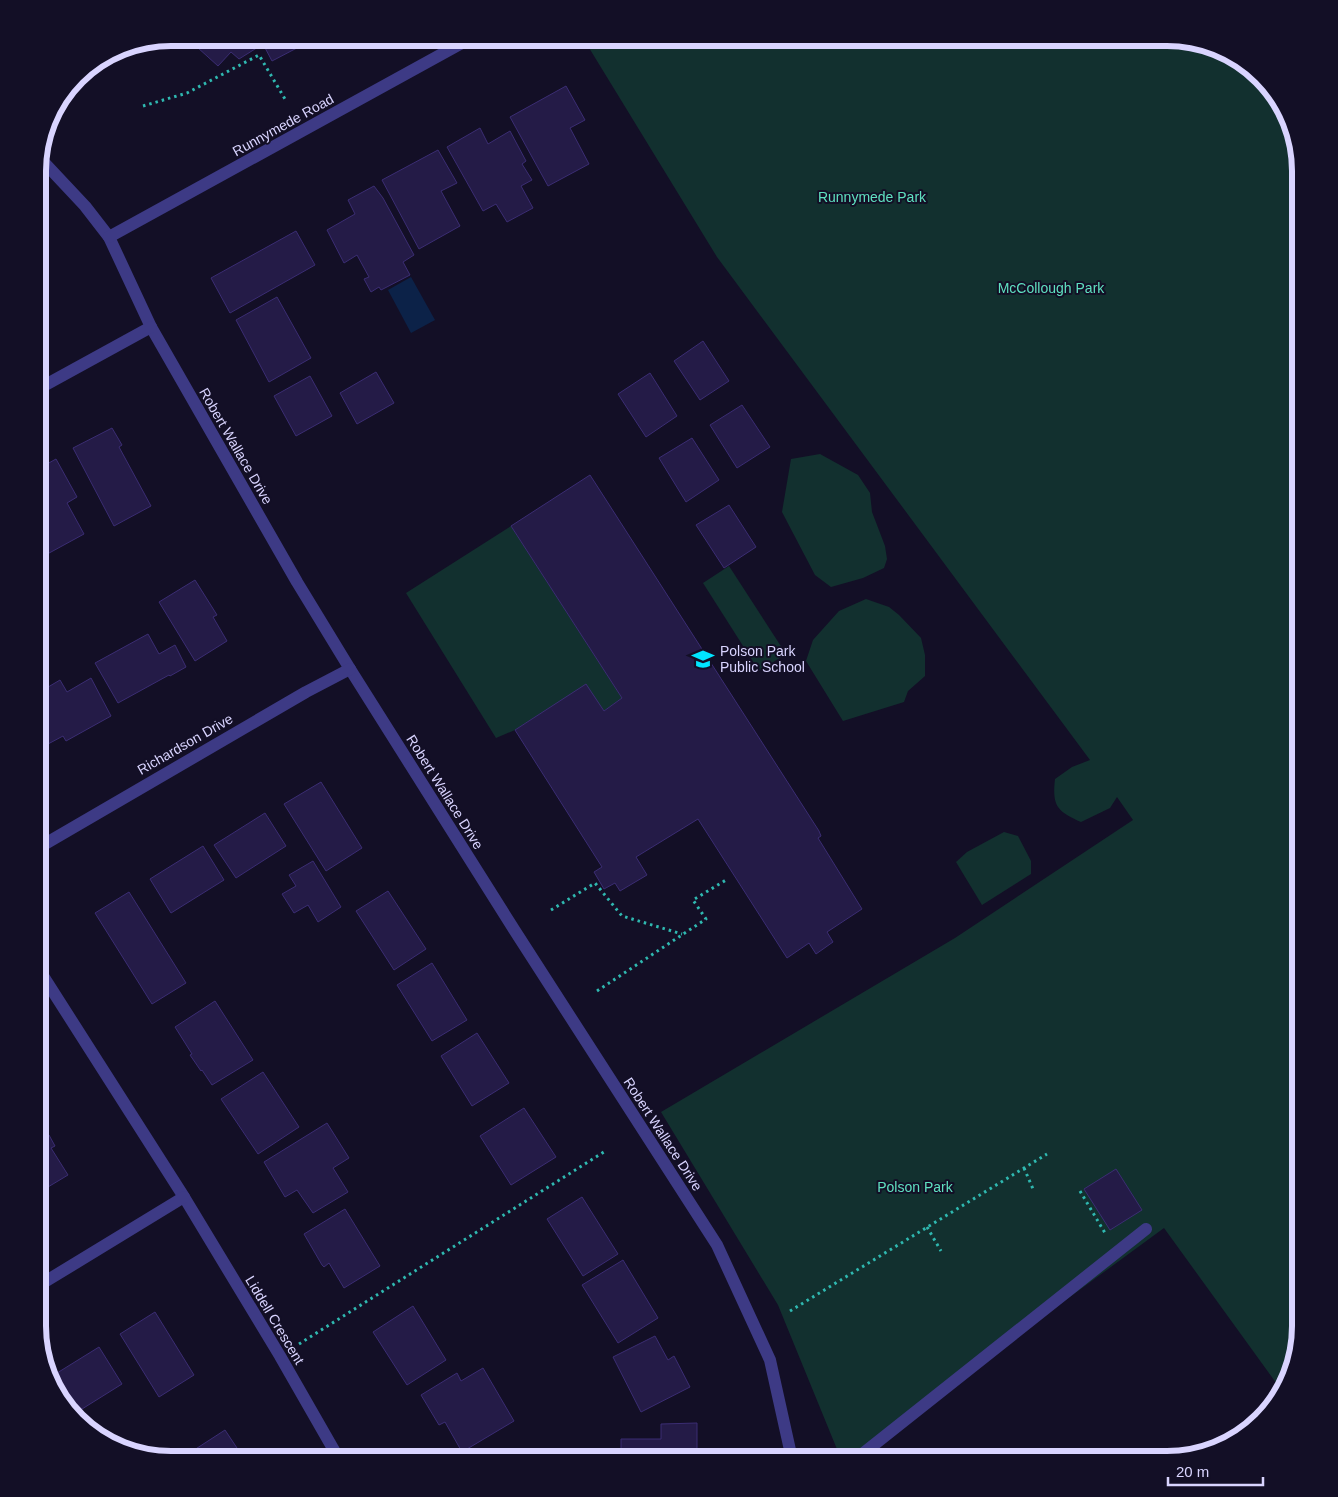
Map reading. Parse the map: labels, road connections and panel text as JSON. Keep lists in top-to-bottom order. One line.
{"streets":{"street":["Runnymede Road","Robert Wallace Drive","Richardson Drive","Liddell Crescent"]},"crossings":[["Runnymede Road","Robert Wallace Drive"],["Robert Wallace Drive","Richardson Drive"]],"parks":["Runnymede Park","McCollough Park","Polson Park"],"places":{"school or university":["Polson Park Public School"]},"scale_bar":"20 m"}
